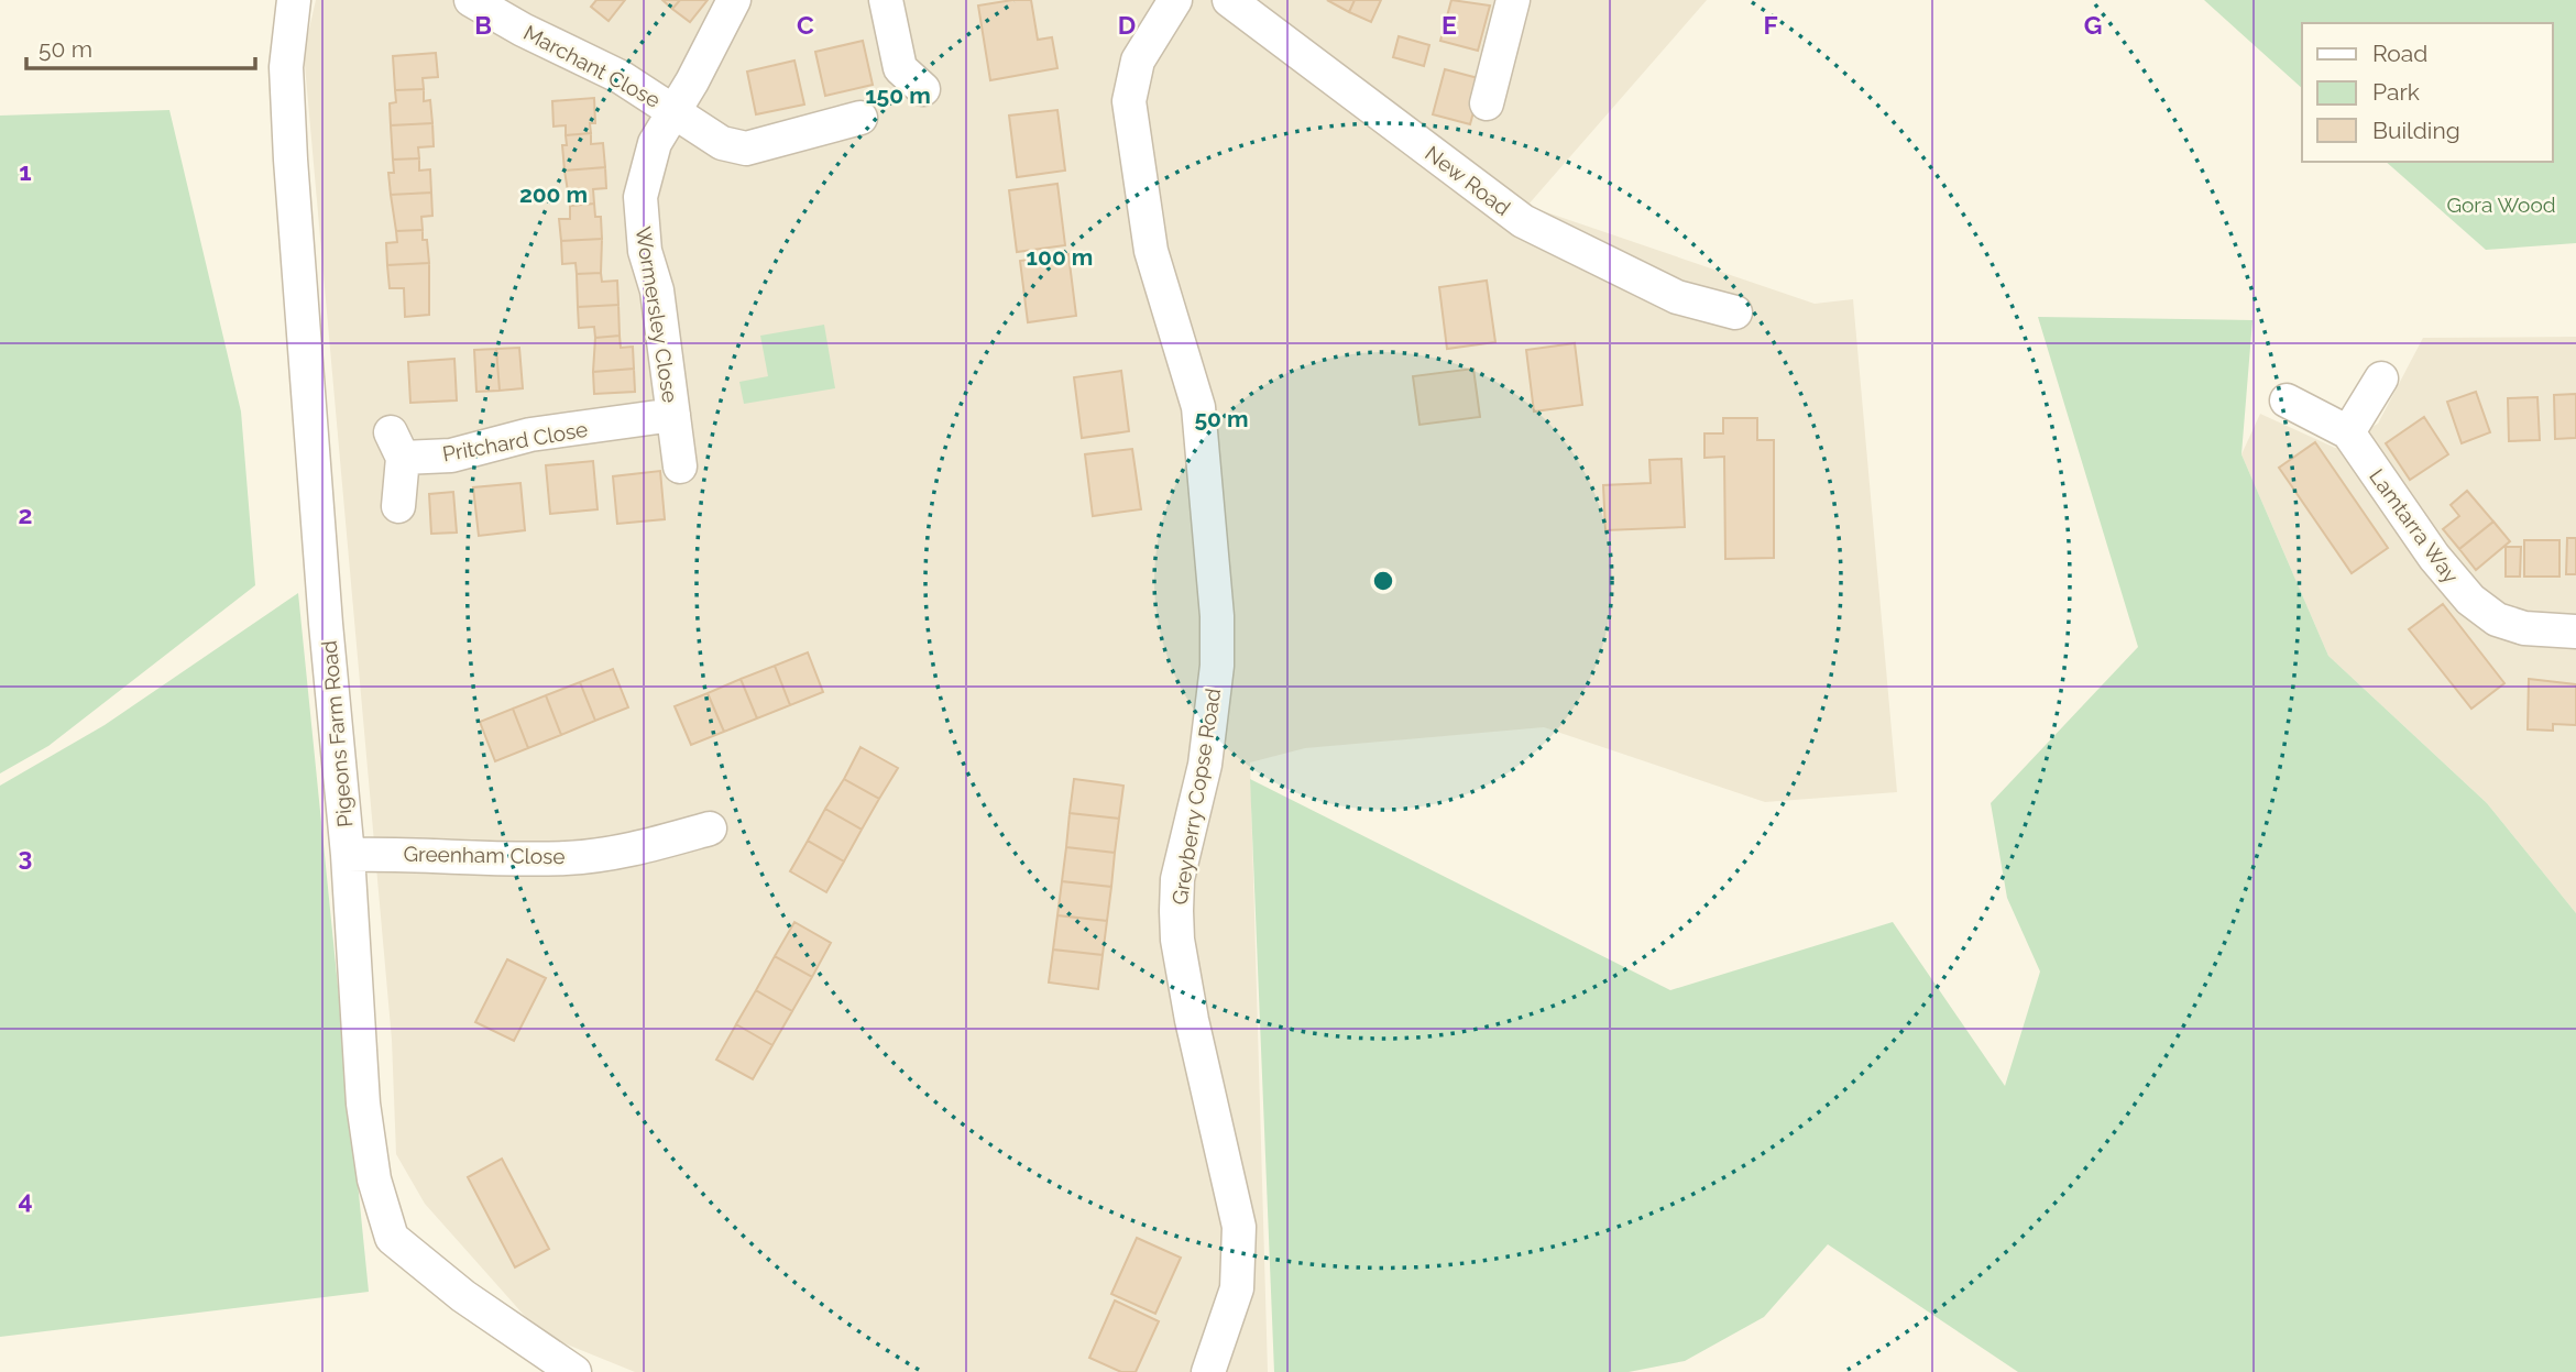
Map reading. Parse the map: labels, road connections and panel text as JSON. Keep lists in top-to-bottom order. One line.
{"streets":{"street":["Marchant Close","New Road","Wormersley Close","Pritchard Close","Lamtarra Way","Pigeons Farm Road","Greyberry Copse Road","Greenham Close"]},"crossings":[["Marchant Close","Wormersley Close"],["Wormersley Close","Pritchard Close"],["Pigeons Farm Road","Greenham Close"]],"parks":["Gora Wood"],"legend":["Road","Park","Building"],"scale_bar":"50 m","grid":{"columns":["B","C","D","E","F","G"],"rows":["1","2","3","4"]},"rings":["150 m","200 m","100 m","50 m"]}
